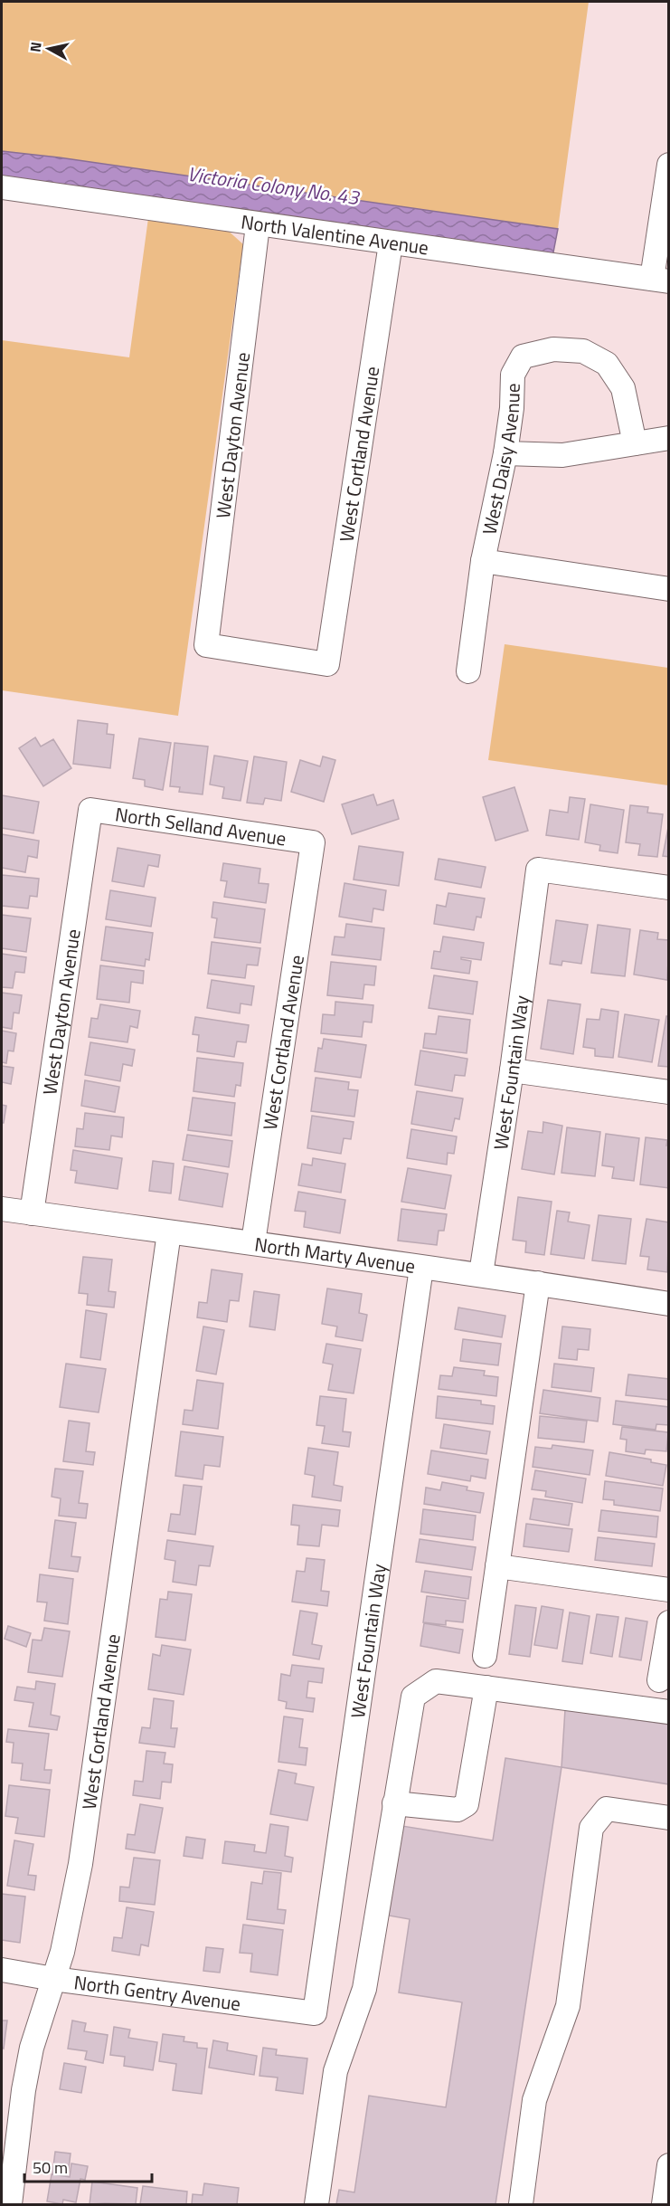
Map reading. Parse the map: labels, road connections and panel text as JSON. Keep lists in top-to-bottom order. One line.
{"streets":{"street":["North Valentine Avenue","West Dayton Avenue","West Cortland Avenue","West Daisy Avenue","North Selland Avenue","West Fountain Way","North Marty Avenue","North Gentry Avenue"]},"crossings":[["North Valentine Avenue","West Dayton Avenue"],["North Valentine Avenue","West Cortland Avenue"],["West Dayton Avenue","West Cortland Avenue"],["West Dayton Avenue","North Selland Avenue"],["West Dayton Avenue","North Marty Avenue"],["West Cortland Avenue","North Selland Avenue"],["West Cortland Avenue","North Marty Avenue"],["West Cortland Avenue","North Gentry Avenue"],["West Fountain Way","North Marty Avenue"],["West Fountain Way","North Gentry Avenue"]],"water":["Victoria Colony No. 43"],"scale_bar":"50 m","north":"left"}
